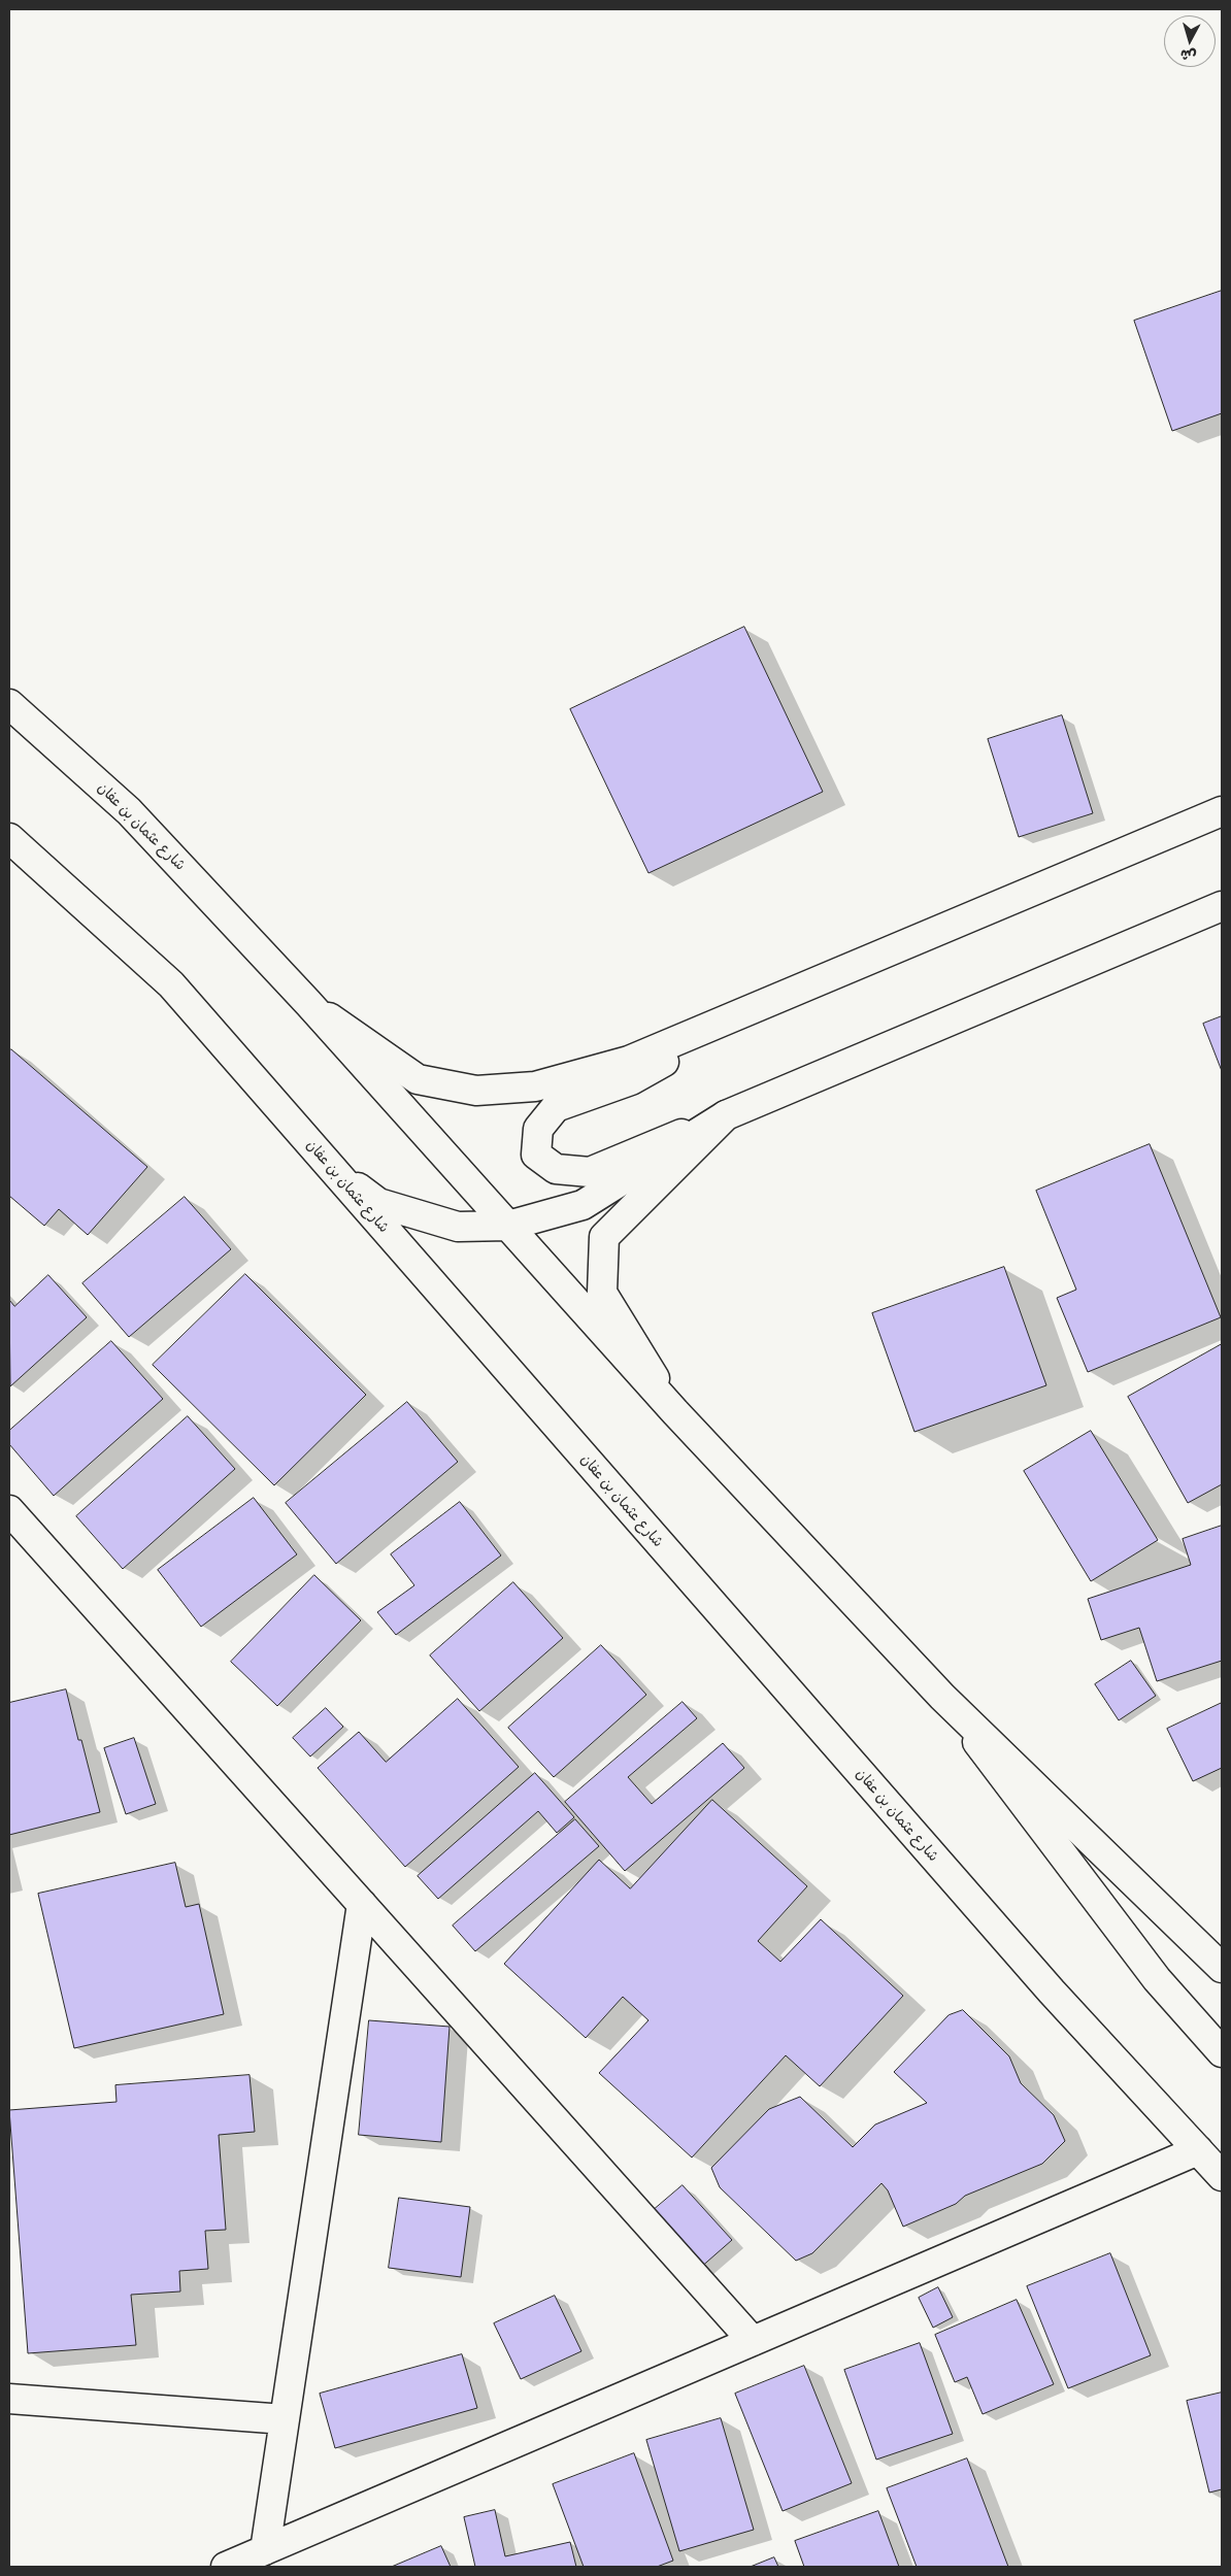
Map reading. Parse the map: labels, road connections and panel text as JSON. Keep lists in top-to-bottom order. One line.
{"streets":{"street":["شارع عثمان بن عفان"]},"north":"bottom"}
